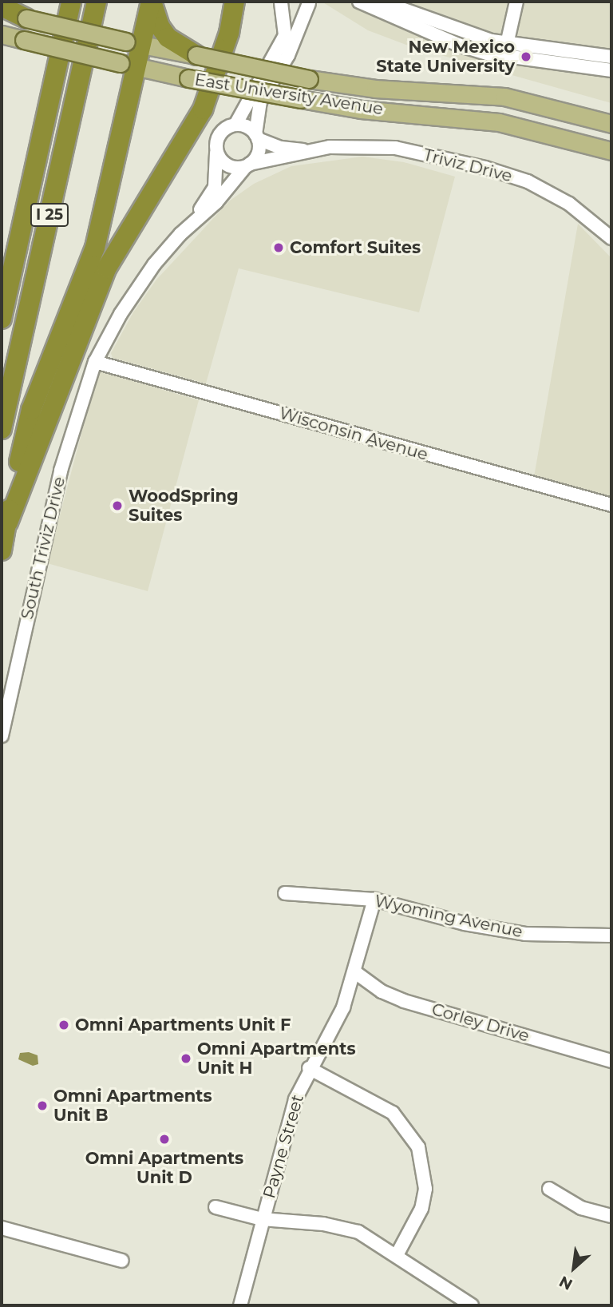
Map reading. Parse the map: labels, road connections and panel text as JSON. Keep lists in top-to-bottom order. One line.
{"streets":{"highway":["I 25"],"main road":["East University Avenue"],"street":["Triviz Drive","Wisconsin Avenue","South Triviz Drive","Wyoming Avenue","Corley Drive","Payne Street"]},"crossings":[["Wisconsin Avenue","South Triviz Drive"],["Wyoming Avenue","Payne Street"],["Corley Drive","Payne Street"]],"places":["New Mexico State University","Comfort Suites","WoodSpring Suites","Omni Apartments Unit F","Omni Apartments Unit H","Omni Apartments Unit B","Omni Apartments Unit D"],"north":"bottom left"}
